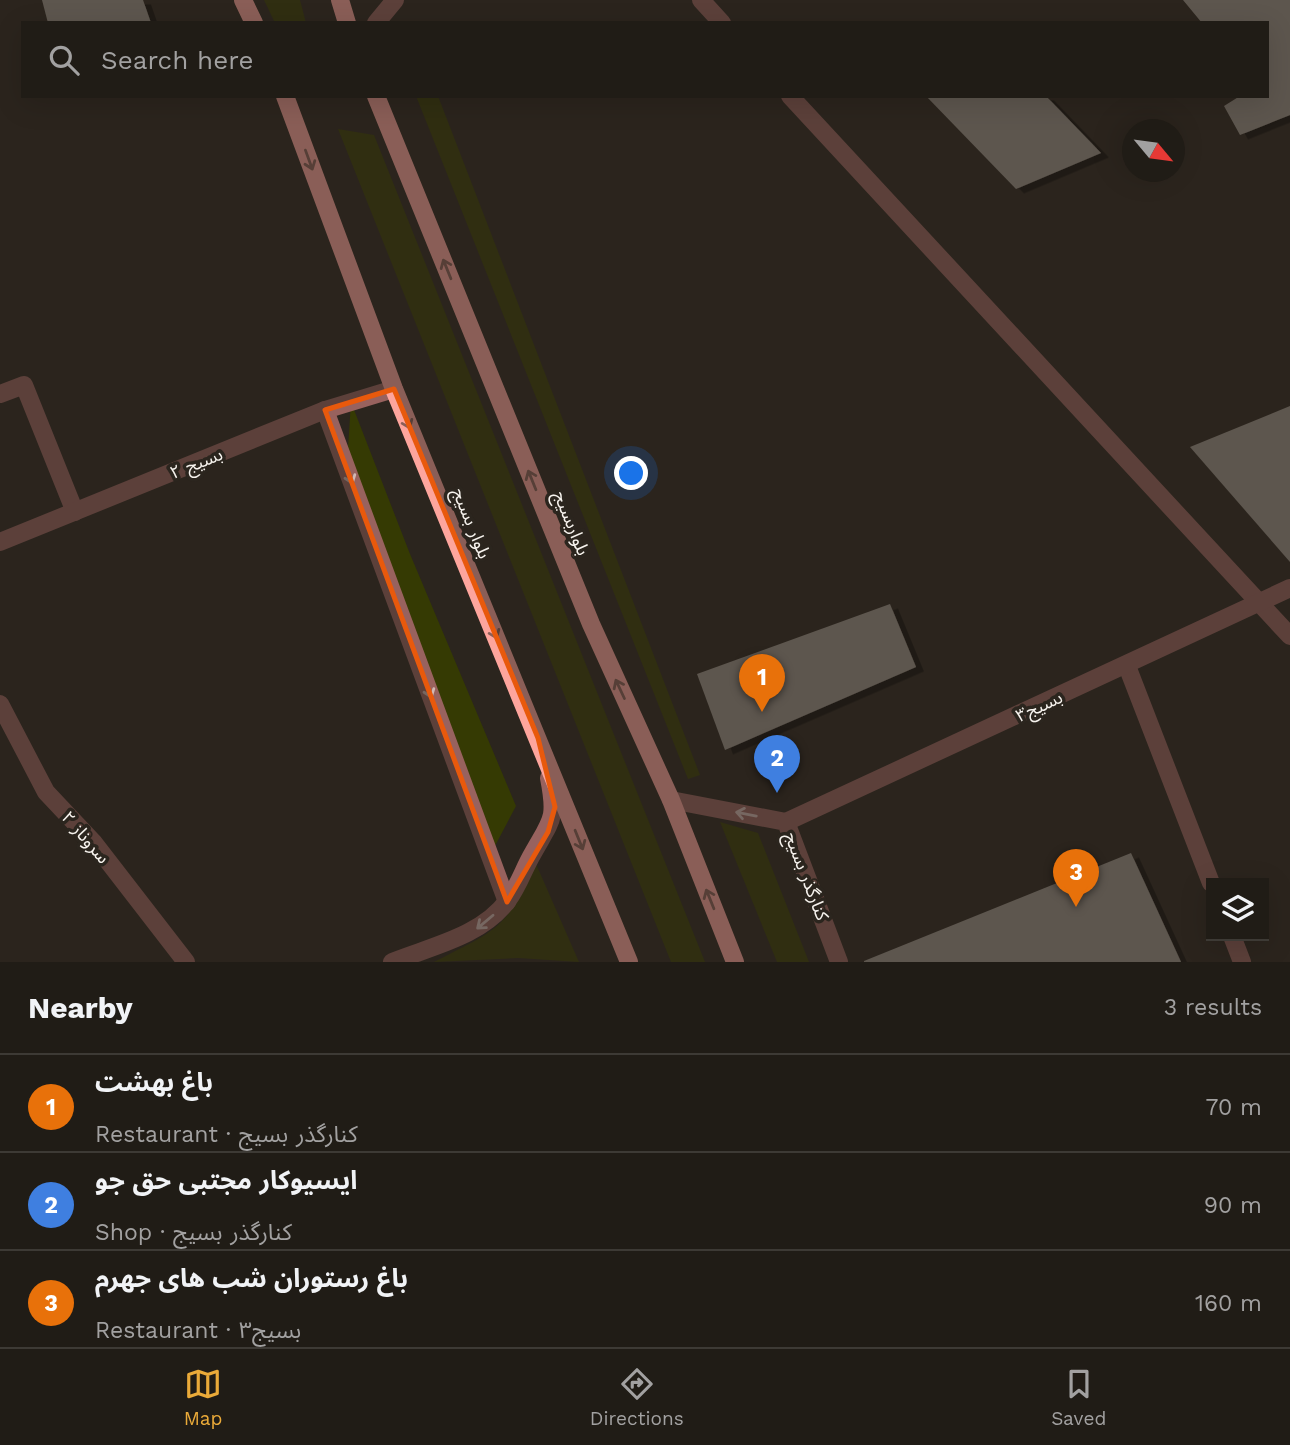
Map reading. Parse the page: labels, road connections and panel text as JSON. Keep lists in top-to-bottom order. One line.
{"streets":{"main road":["بلوار بسیج","بلواربسیج"],"street":["بسیج ۲","بسیج۳","سروناز ۲","کنارگذر بسیج"]},"crossings":[["بسیج ۲","بلوار بسیج"],["بلواربسیج","کنارگذر بسیج"],["بسیج۳","کنارگذر بسیج"]],"one_way":["بلوار بسیج","بلواربسیج","کنارگذر بسیج"],"north":"bottom right","page":{"search":"Search here","pins":["1","2","3"],"heading":["Nearby","3 results"],"list":[{"mark":"1","name":"باغ بهشت","note":"Restaurant · کنارگذر بسیج","value":"70 m"},{"mark":"2","name":"ایسیوکار مجتبی حق جو","note":"Shop · کنارگذر بسیج","value":"90 m"},{"mark":"3","name":"باغ رستوران شب های جهرم","note":"Restaurant · بسیج۳","value":"160 m"}],"nav":["Map","Directions","Saved"]}}
